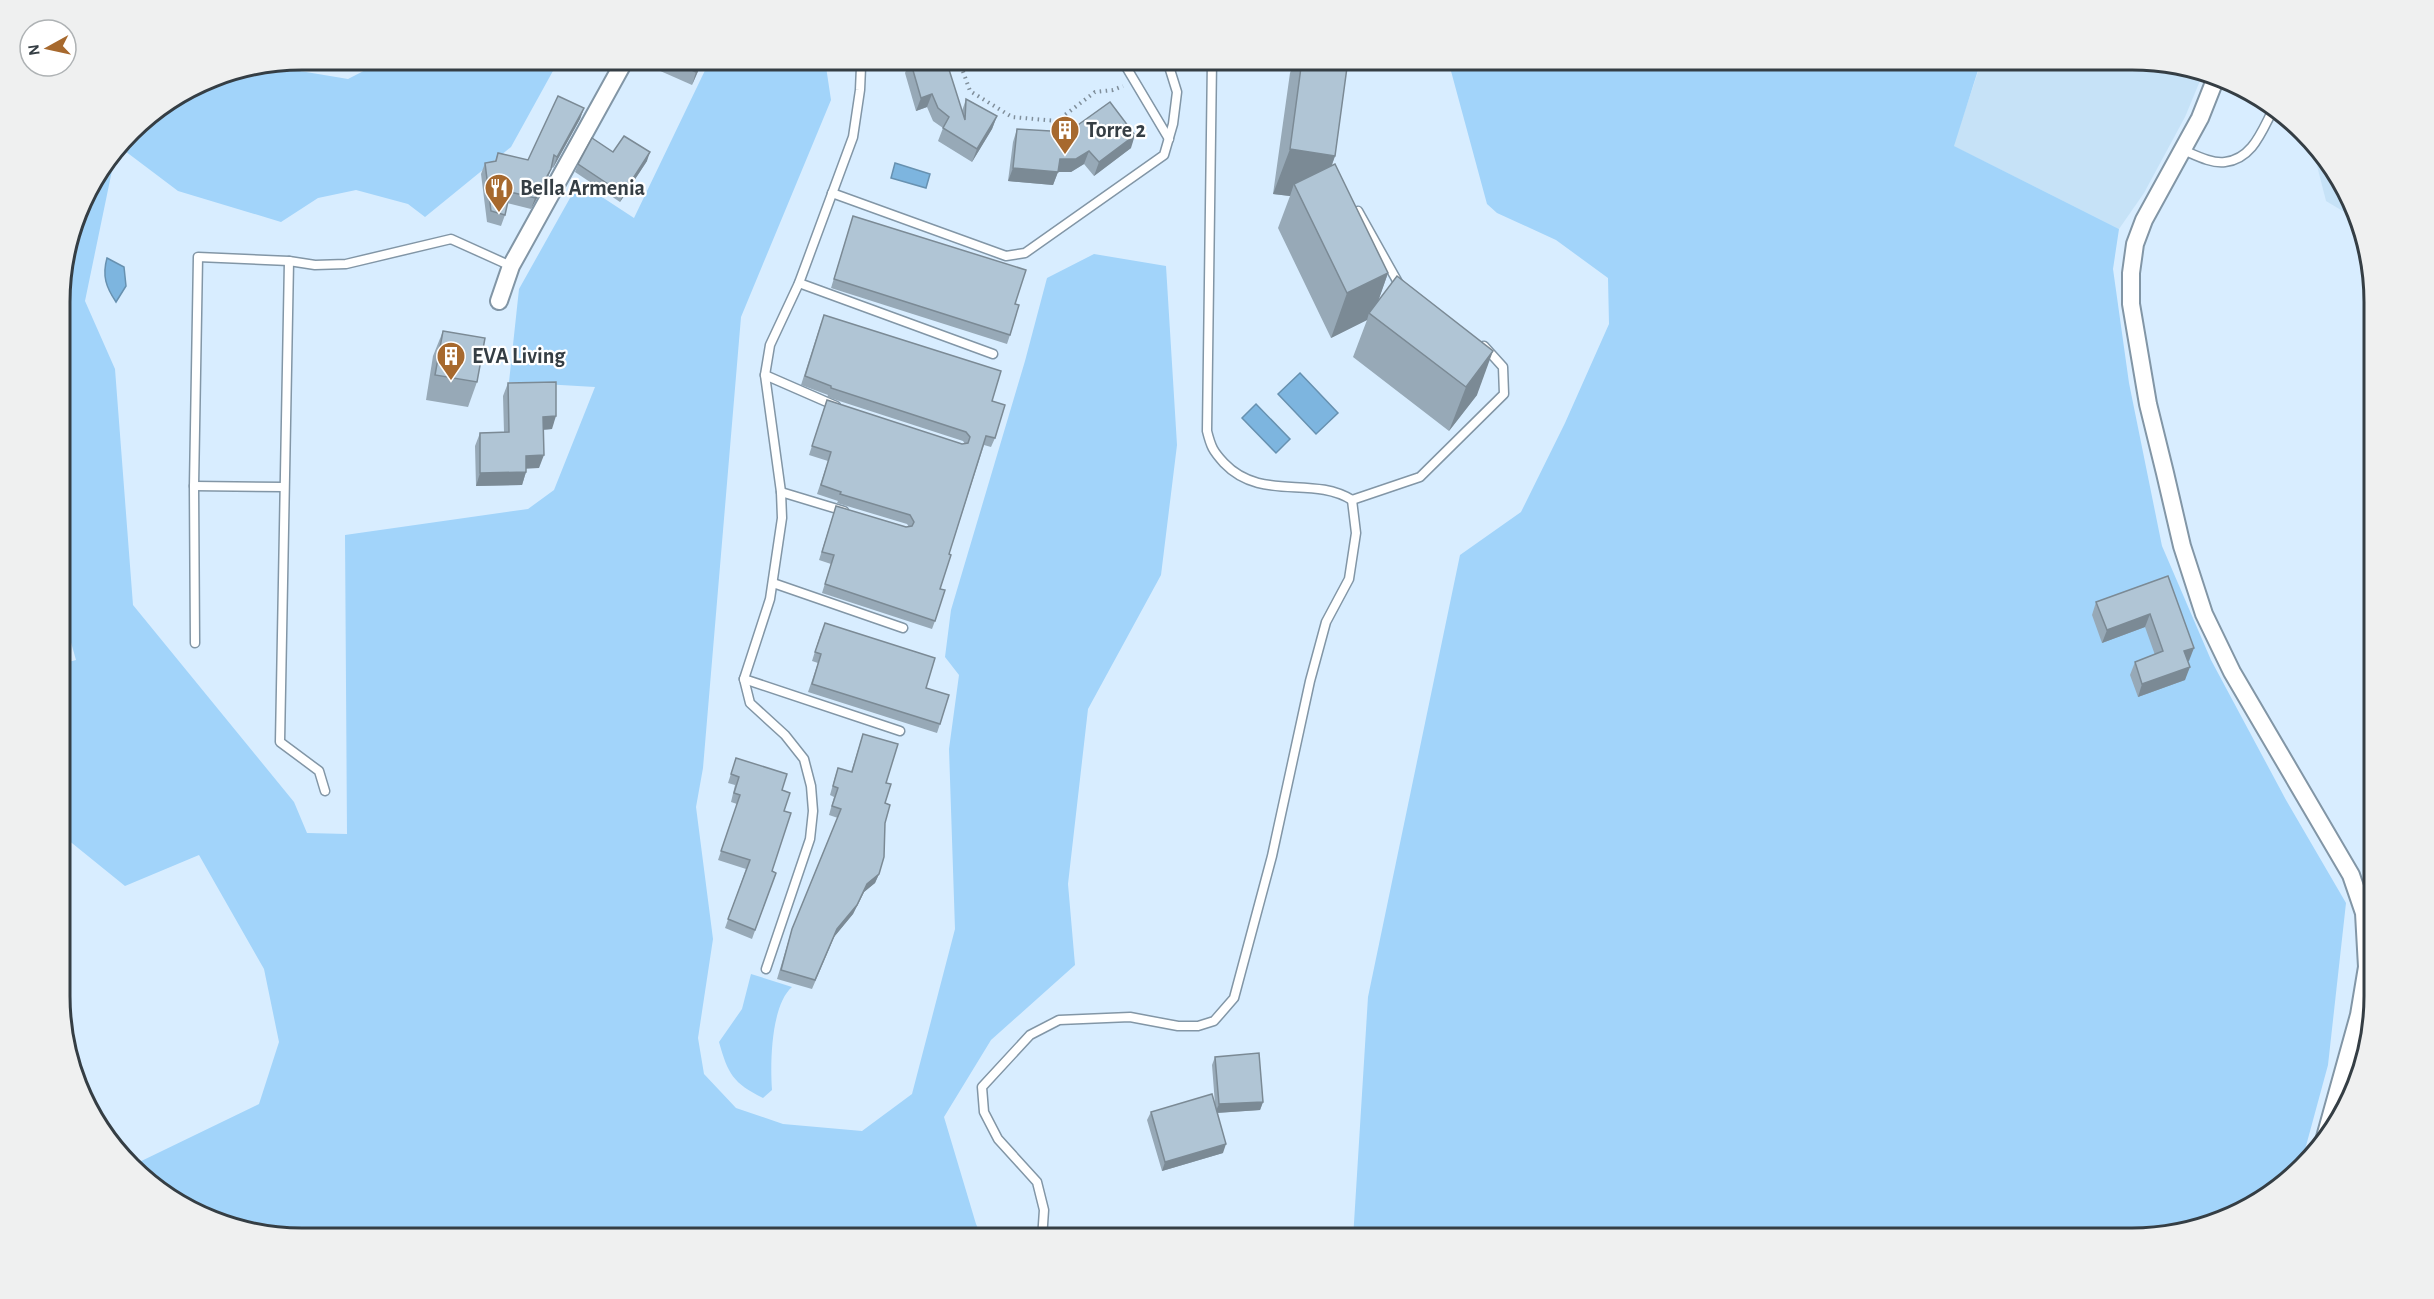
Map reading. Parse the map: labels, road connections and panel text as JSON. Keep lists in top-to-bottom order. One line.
{"places":{"building":["Torre 2","EVA Living"],"restaurant":["Bella Armenia"]},"north":"left"}
